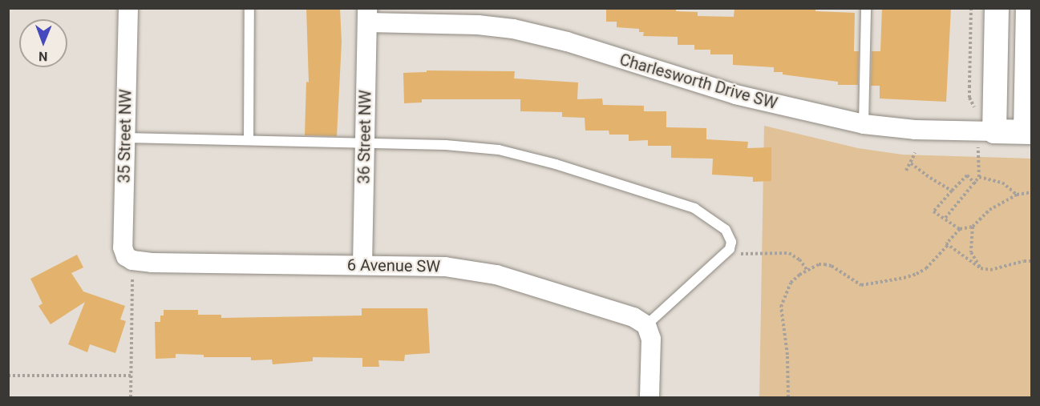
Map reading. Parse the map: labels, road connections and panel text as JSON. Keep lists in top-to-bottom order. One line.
{"streets":{"street":["Charlesworth Drive SW","35 Street NW","36 Street NW","6 Avenue SW"]},"crossings":[["Charlesworth Drive SW","36 Street NW"],["35 Street NW","6 Avenue SW"],["36 Street NW","6 Avenue SW"]],"north":"bottom"}
